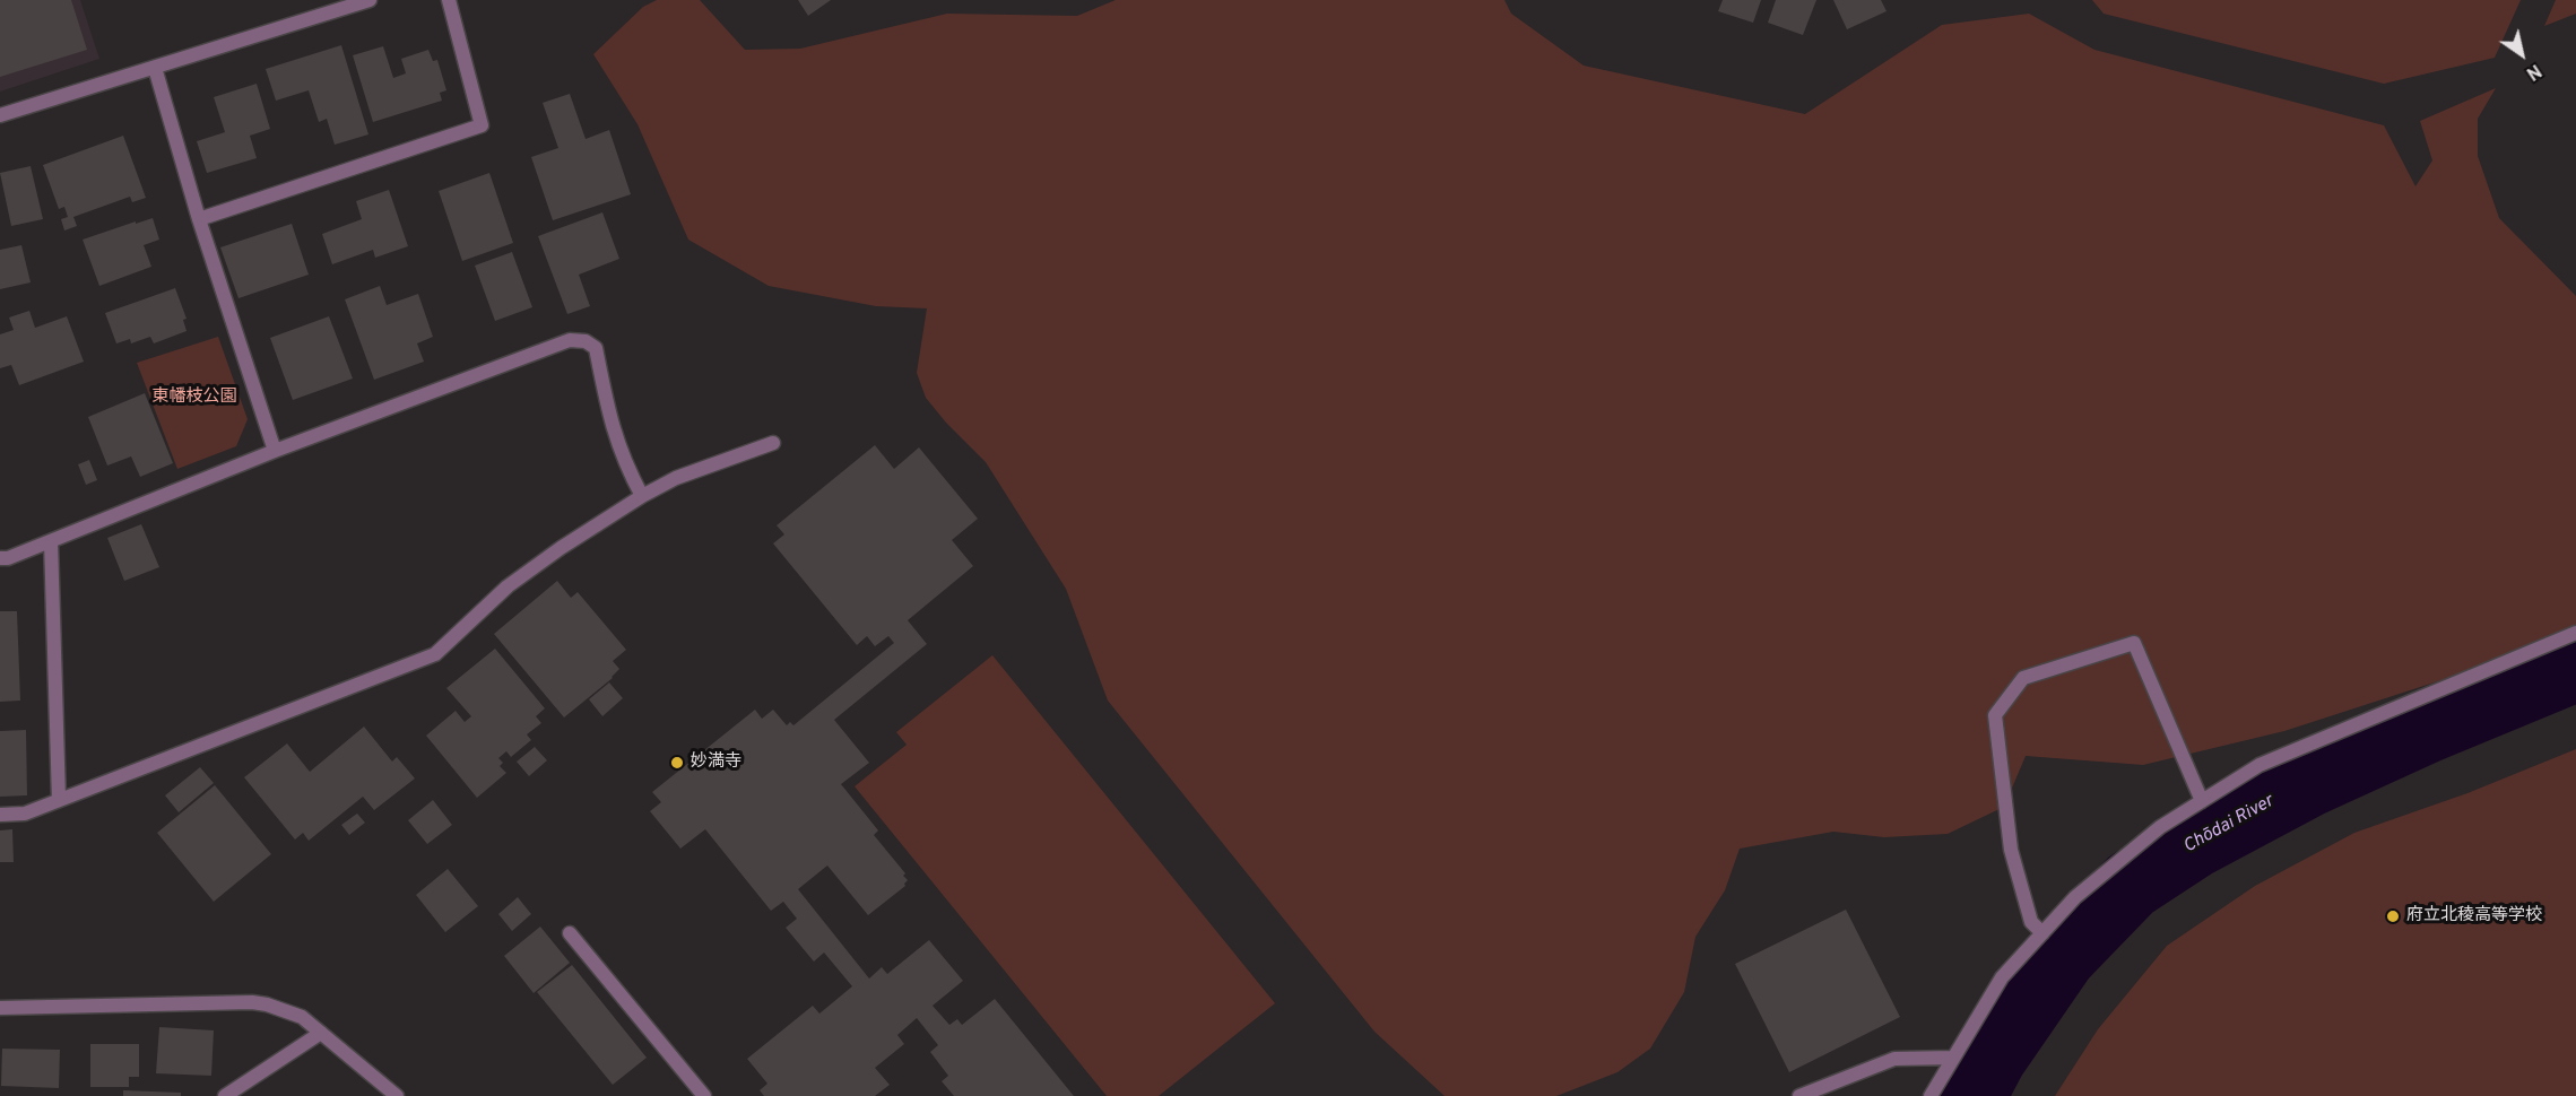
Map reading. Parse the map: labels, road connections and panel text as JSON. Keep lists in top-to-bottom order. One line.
{"water":["Chōdai River"],"parks":["東幡枝公園"],"places":["妙満寺","府立北稜高等学校"],"north":"bottom right"}
